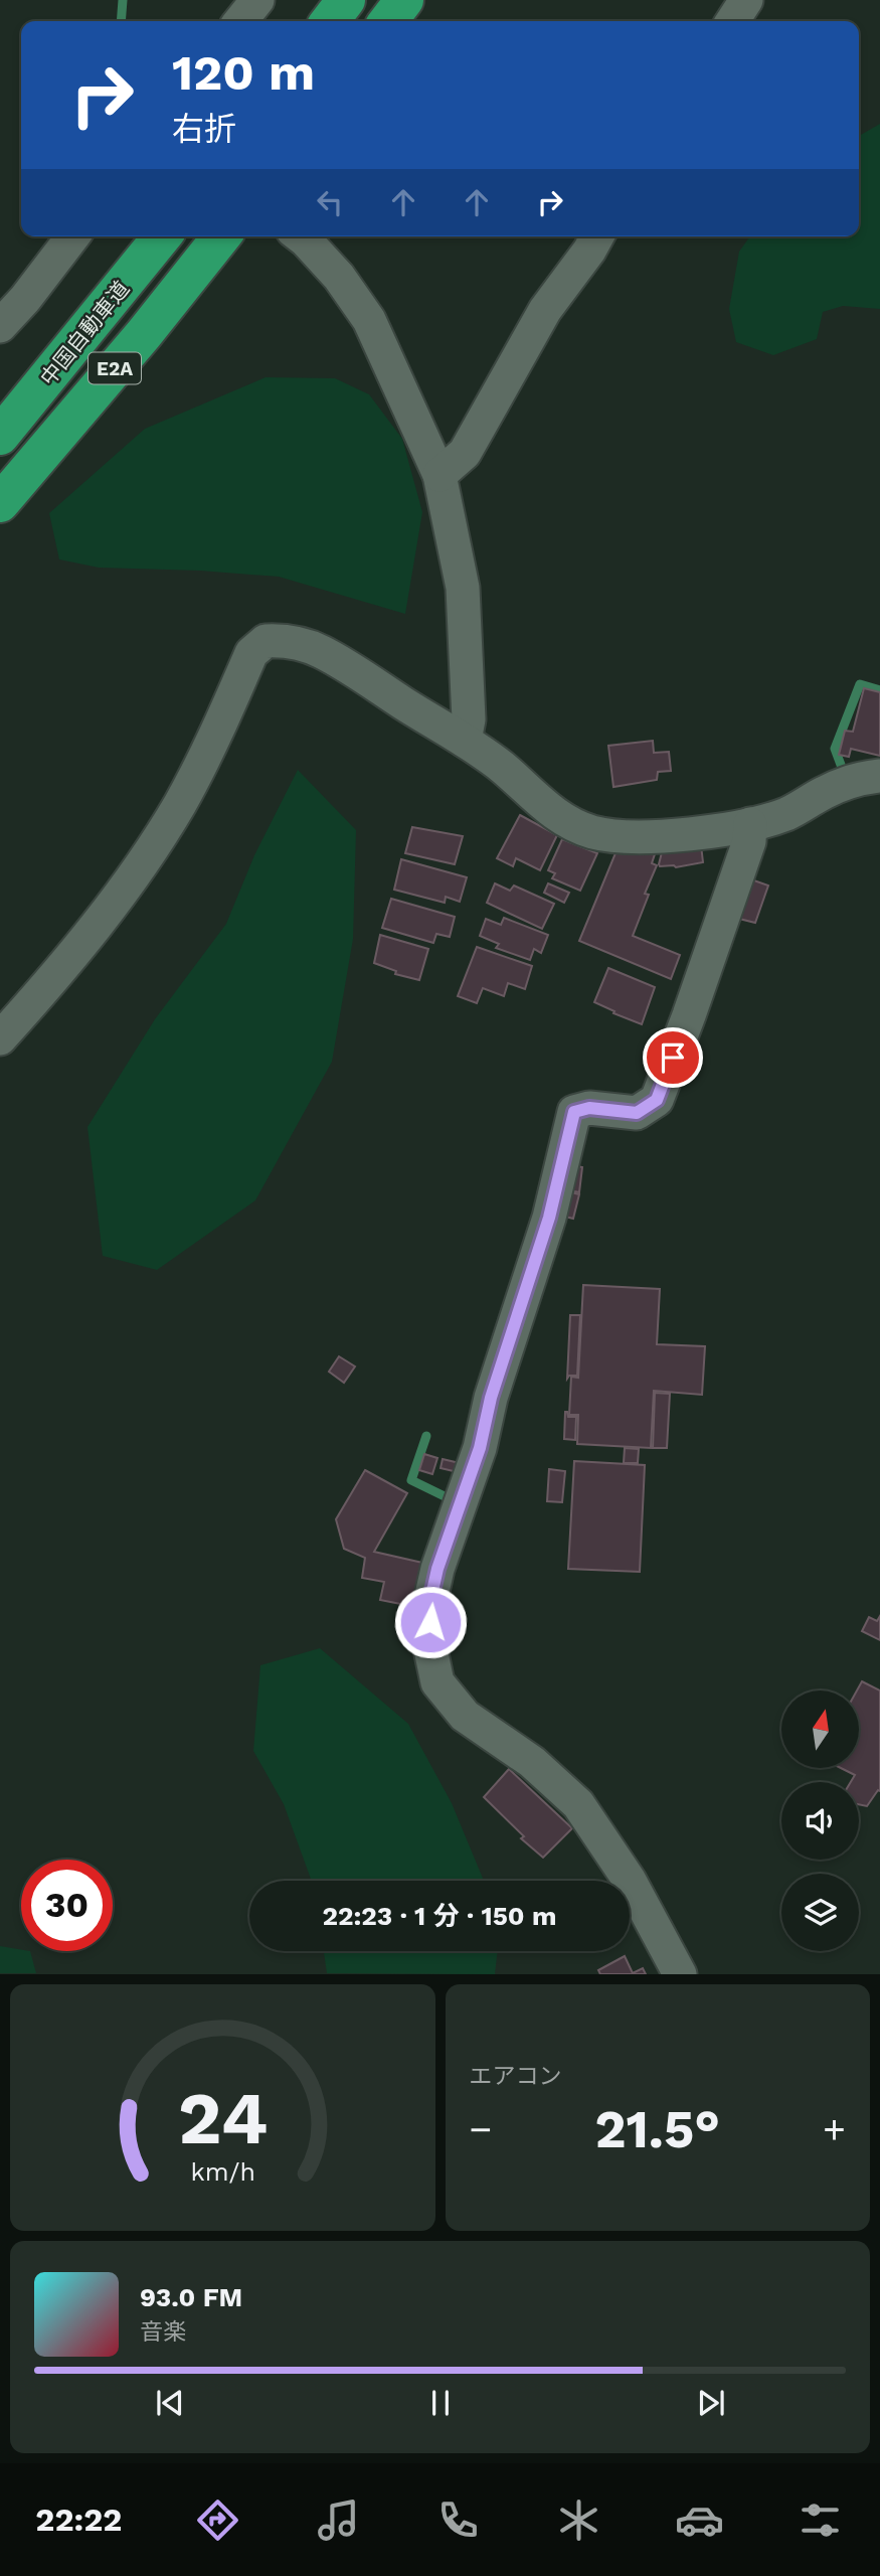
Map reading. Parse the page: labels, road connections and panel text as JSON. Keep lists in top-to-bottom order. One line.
{"streets":{"highway":["中国自動車道","E2A"]},"north":"top","page":{"turn":["120 m","右折"],"limit":"30","trip":"22:23 · 1 分 · 150 m","tile":"エアコン","heat":["−","21.5°","+"],"song":["93.0 FM","音楽"],"tabs":"22:22","gauge":["24","km/h"]}}
